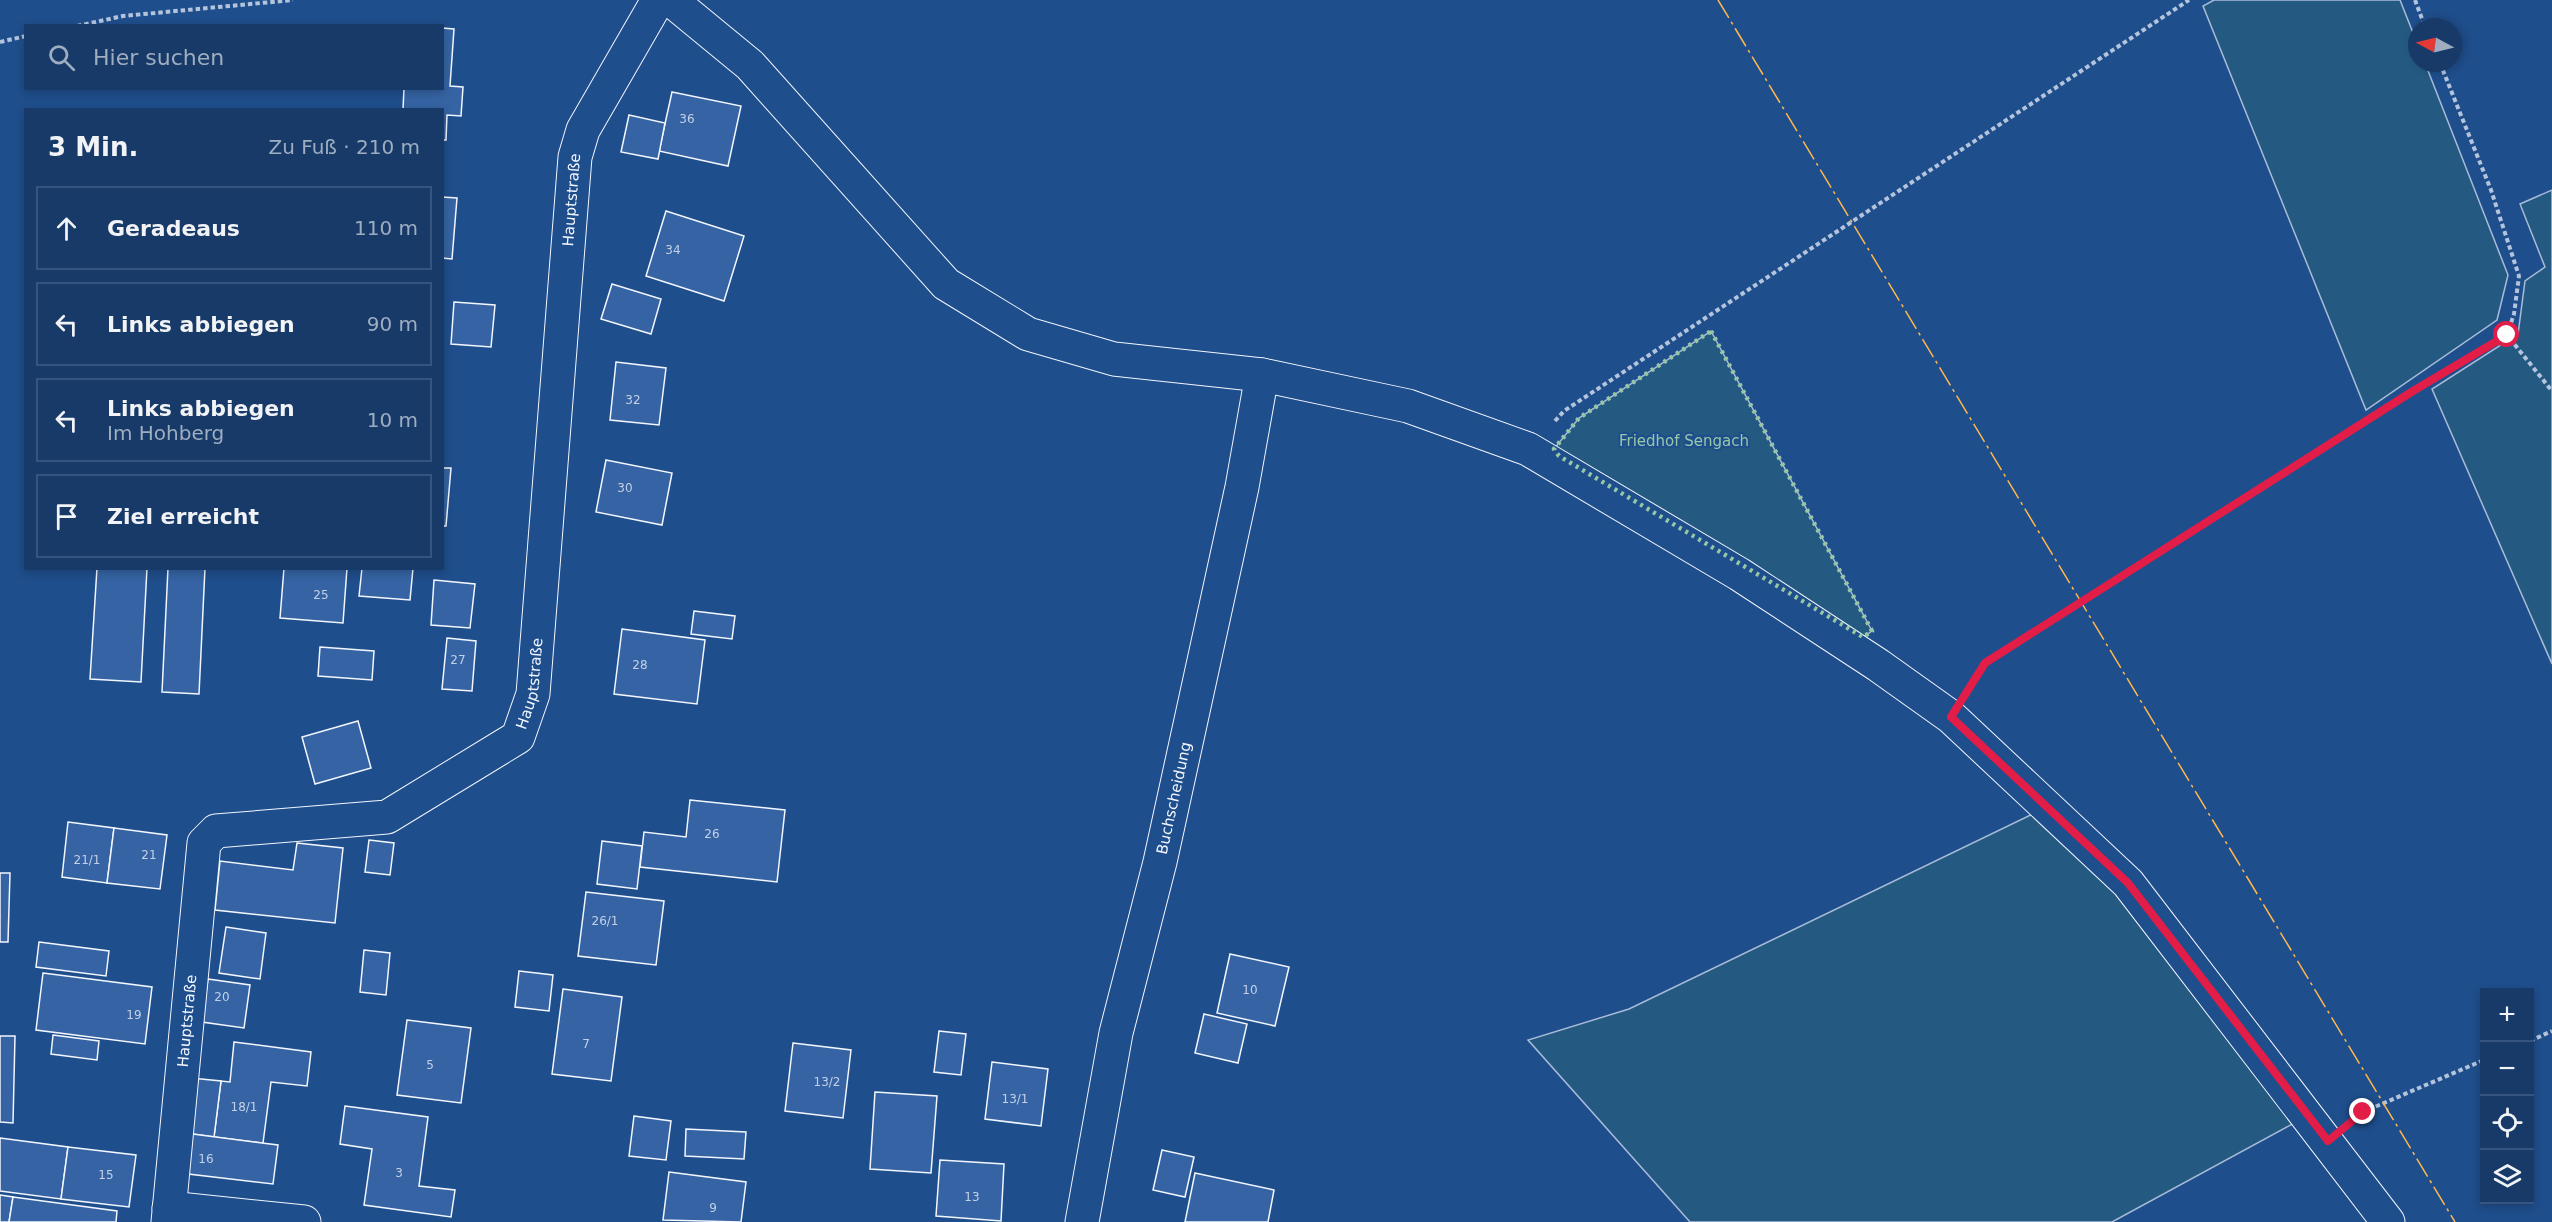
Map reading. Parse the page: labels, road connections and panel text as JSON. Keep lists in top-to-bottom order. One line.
{"streets":{"street":["Hauptstraße","Buchscheidung"]},"parks":["Friedhof Sengach"],"house_numbers":["36","34","32","30","25","27","28","26","21","21/1","26/1","10","20","19","7","5","13/2","13/1","18/1","16","3","15","13","9"],"north":"left","page":{"search":"Hier suchen","heading":["3 Min.","Zu Fuß · 210 m"],"list":[["Geradeaus","110 m"],["Links abbiegen","90 m"],["Links abbiegen","Im Hohberg","10 m"],"Ziel erreicht"],"map_buttons":["+","−"]}}
